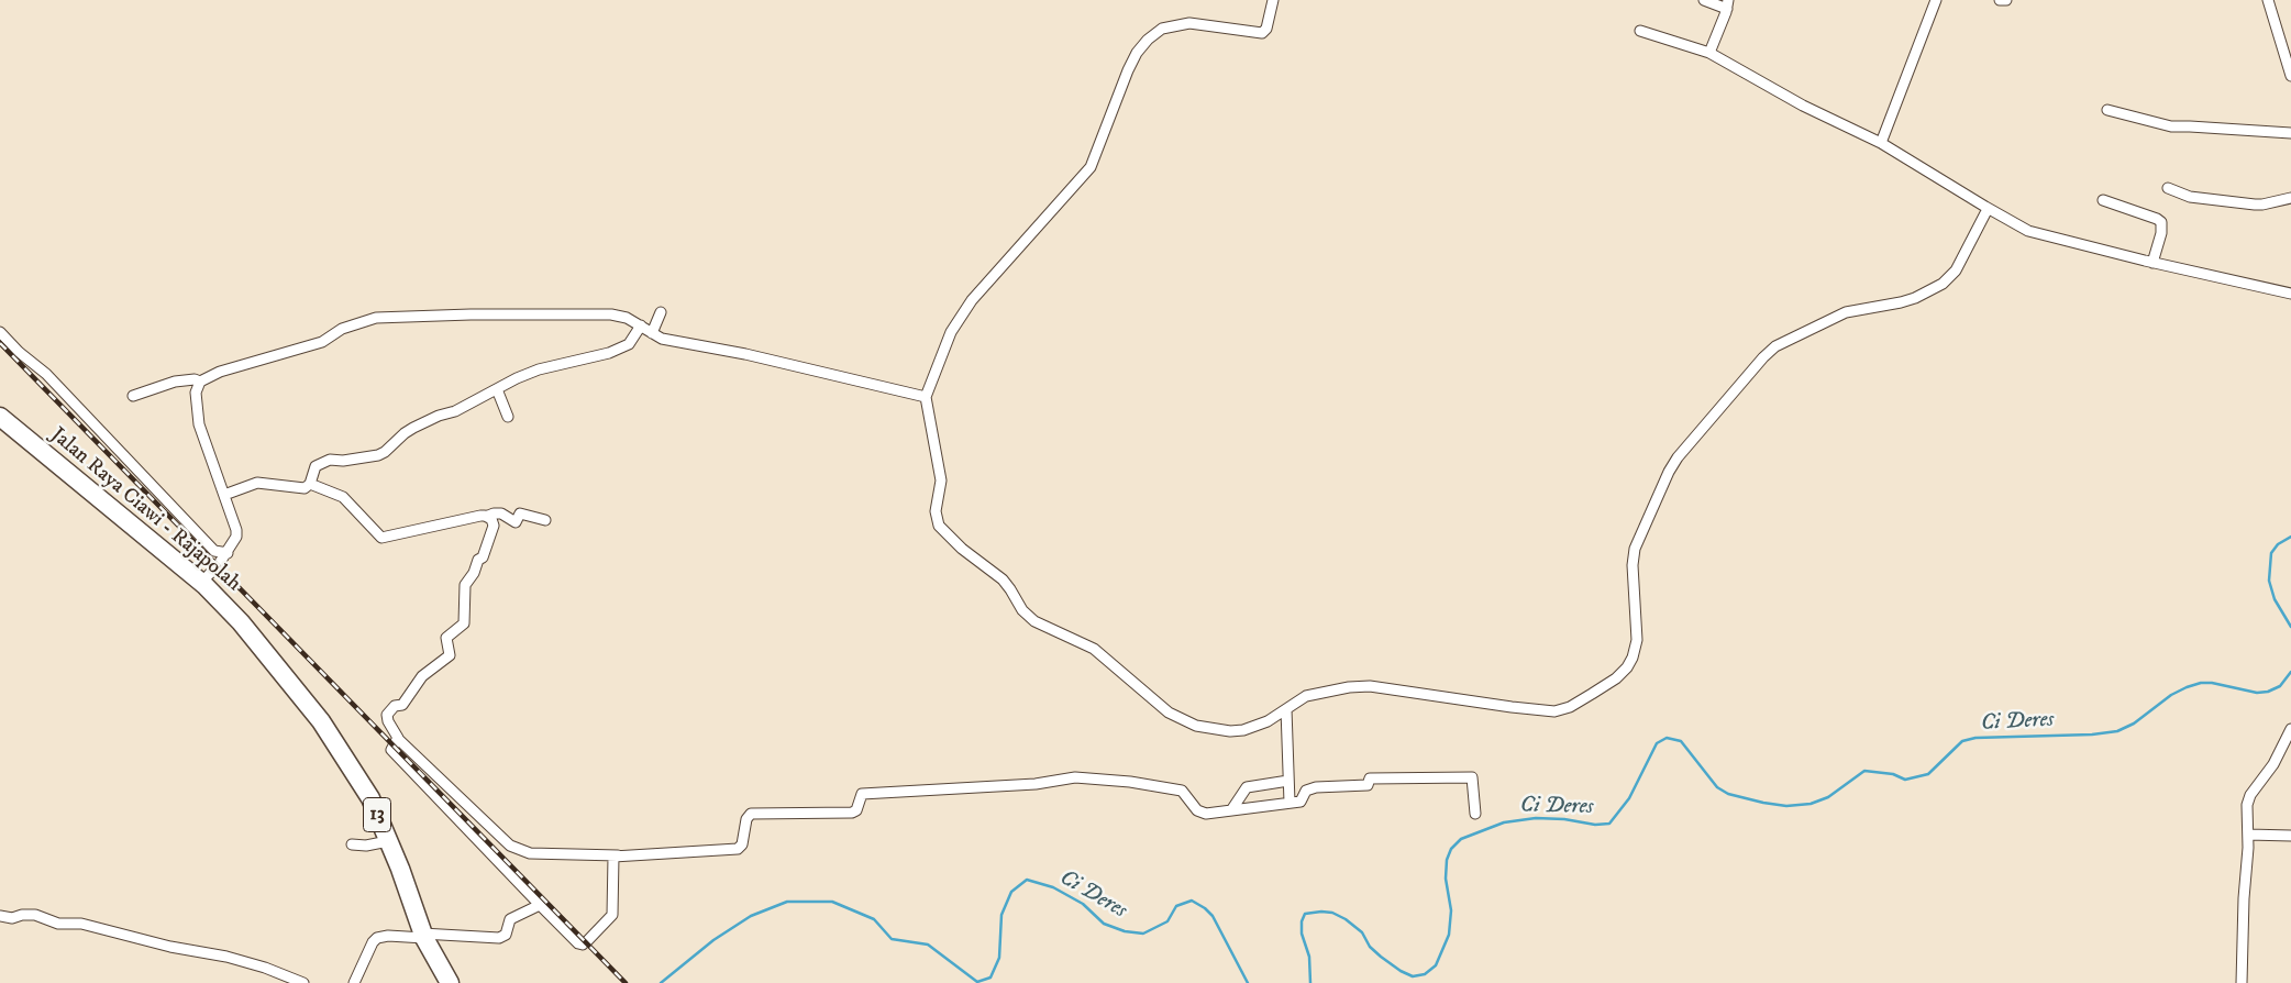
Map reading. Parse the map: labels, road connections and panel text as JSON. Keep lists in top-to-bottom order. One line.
{"streets":{"highway":["Jalan Raya Ciawi - Rajapolah","13"]},"water":["Ci Deres"]}
